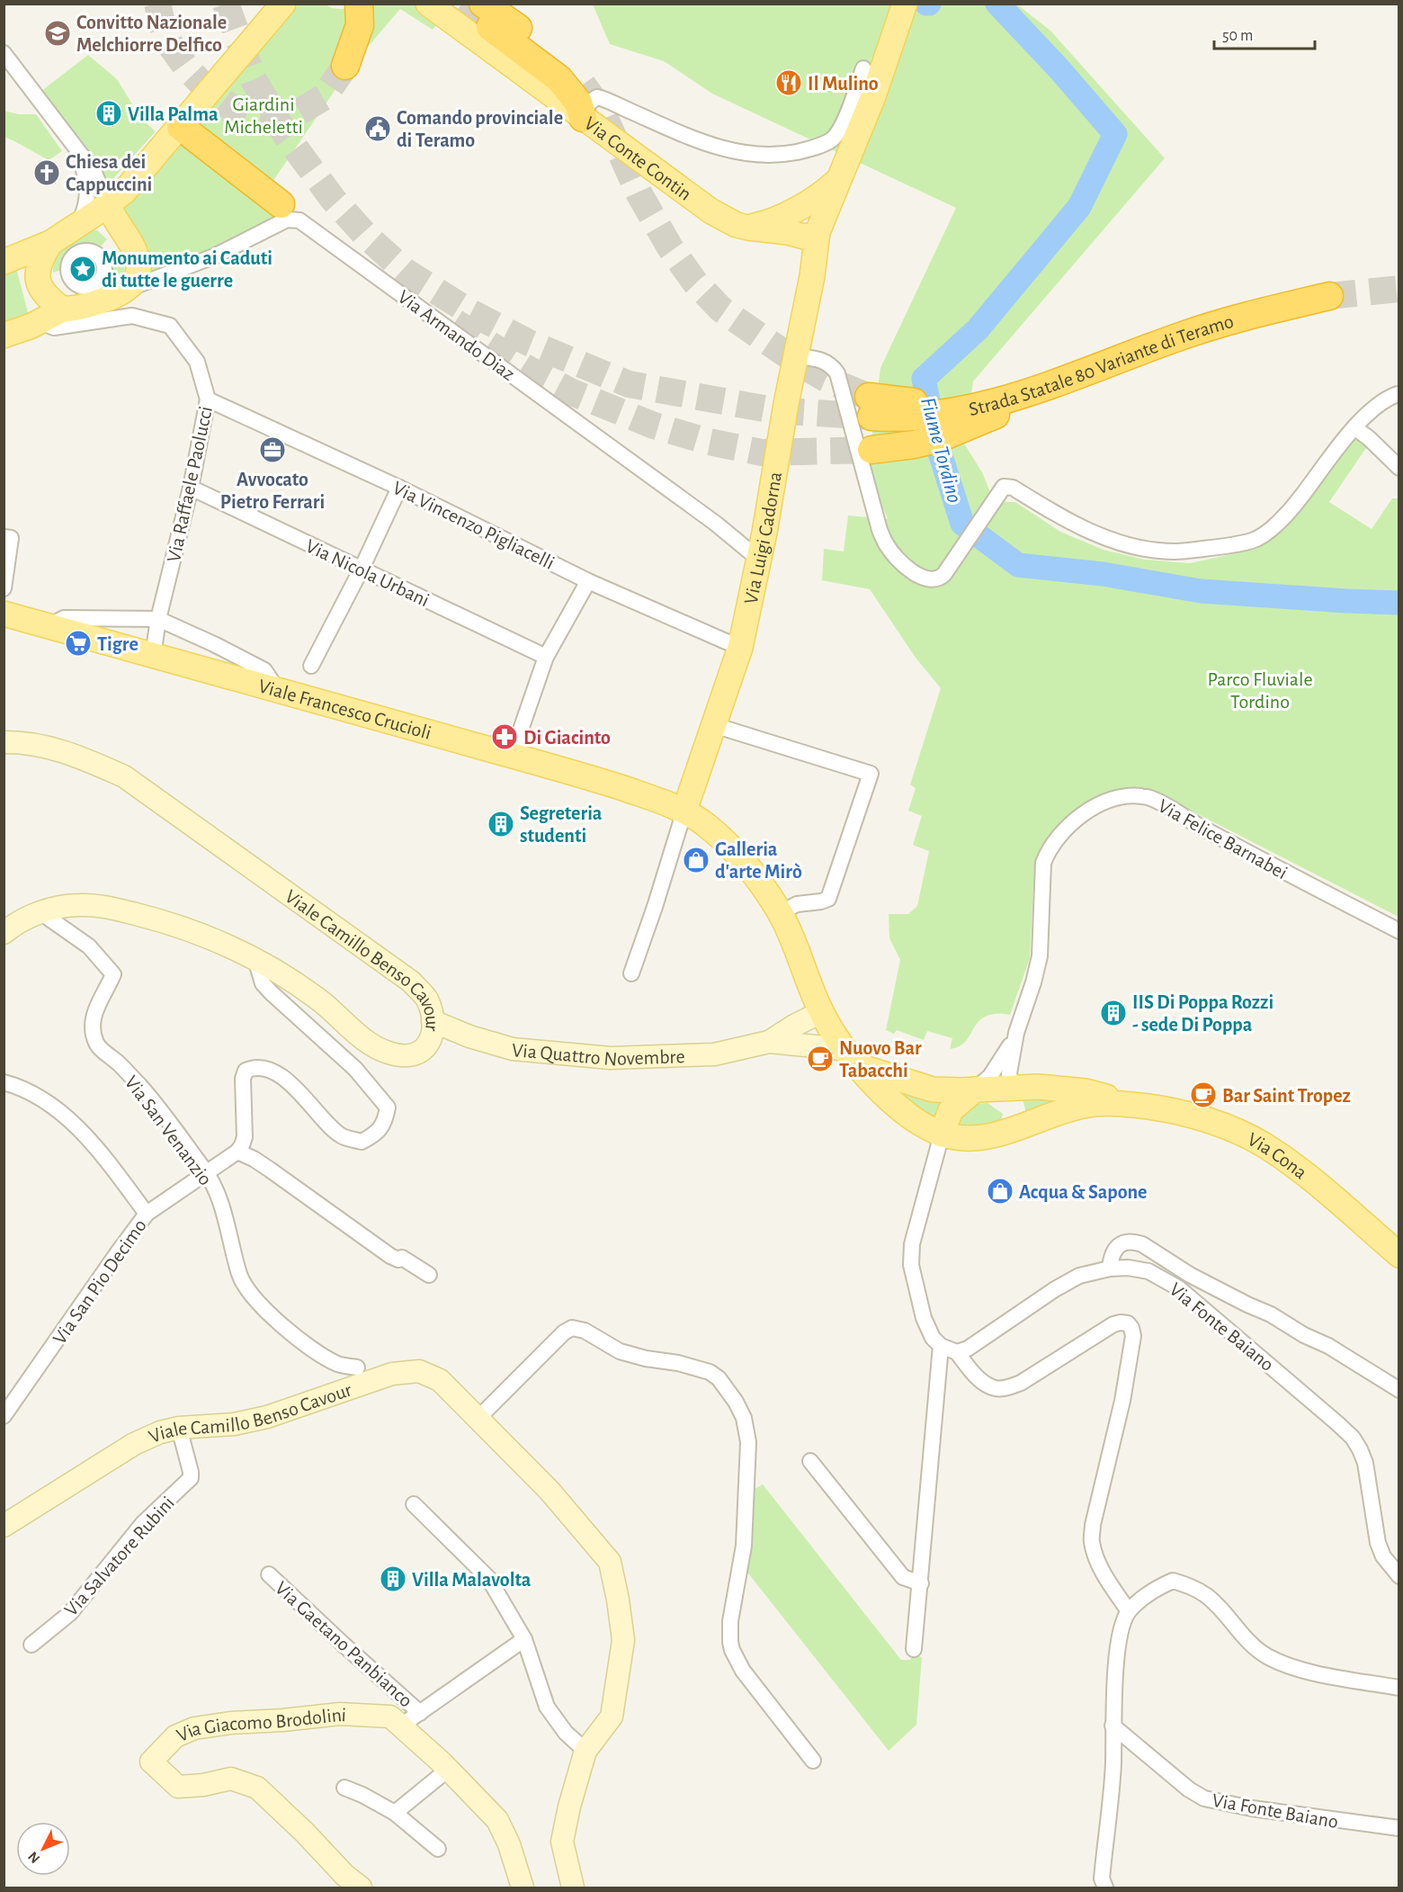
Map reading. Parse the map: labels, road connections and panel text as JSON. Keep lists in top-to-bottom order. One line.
{"streets":{"highway":["Strada Statale 80 Variante di Teramo"],"main road":["Via Conte Contin","Via Luigi Cadorna","Viale Francesco Crucioli","Viale Camillo Benso Cavour","Via Quattro Novembre","Via Cona","Via Giacomo Brodolini"],"street":["Via Armando Diaz","Via Raffaele Paolucci","Via Vincenzo Pigliacelli","Via Nicola Urbani","Via Felice Barnabei","Via San Venanzio","Via San Pio Decimo","Via Fonte Baiano","Via Salvatore Rubini","Via Gaetano Panbianco"]},"crossings":[["Via Conte Contin","Via Luigi Cadorna"],["Via Armando Diaz","Via Luigi Cadorna"],["Via Raffaele Paolucci","Via Vincenzo Pigliacelli"],["Via Raffaele Paolucci","Via Nicola Urbani"],["Via Raffaele Paolucci","Viale Francesco Crucioli"],["Via Vincenzo Pigliacelli","Via Luigi Cadorna"],["Via Luigi Cadorna","Viale Francesco Crucioli"],["Viale Francesco Crucioli","Via Quattro Novembre"],["Viale Francesco Crucioli","Via Cona"],["Via Felice Barnabei","Via Cona"],["Viale Camillo Benso Cavour","Via Quattro Novembre"],["Viale Camillo Benso Cavour","Via San Venanzio"],["Viale Camillo Benso Cavour","Via Salvatore Rubini"],["Via Quattro Novembre","Via Cona"],["Via San Venanzio","Via San Pio Decimo"],["Via Gaetano Panbianco","Via Giacomo Brodolini"]],"water":["Fiume Tordino"],"parks":["Giardini Micheletti","Parco Fluviale Tordino"],"places":{"school or university":["Convitto Nazionale Melchiorre Delfico"],"restaurant":["Il Mulino"],"building":["Villa Palma","Segreteria studenti","IIS Di Poppa Rozzi - sede Di Poppa","Villa Malavolta"],"public building":["Comando provinciale di Teramo"],"church":["Chiesa dei Cappuccini"],"place":["Monumento ai Caduti di tutte le guerre"],"office":["Avvocato Pietro Ferrari"],"supermarket":["Tigre"],"pharmacy":["Di Giacinto"],"shop":["Galleria d'arte Mirò","Acqua & Sapone"],"cafe":["Nuovo Bar Tabacchi","Bar Saint Tropez"]},"scale_bar":"50 m","north":"bottom left"}
